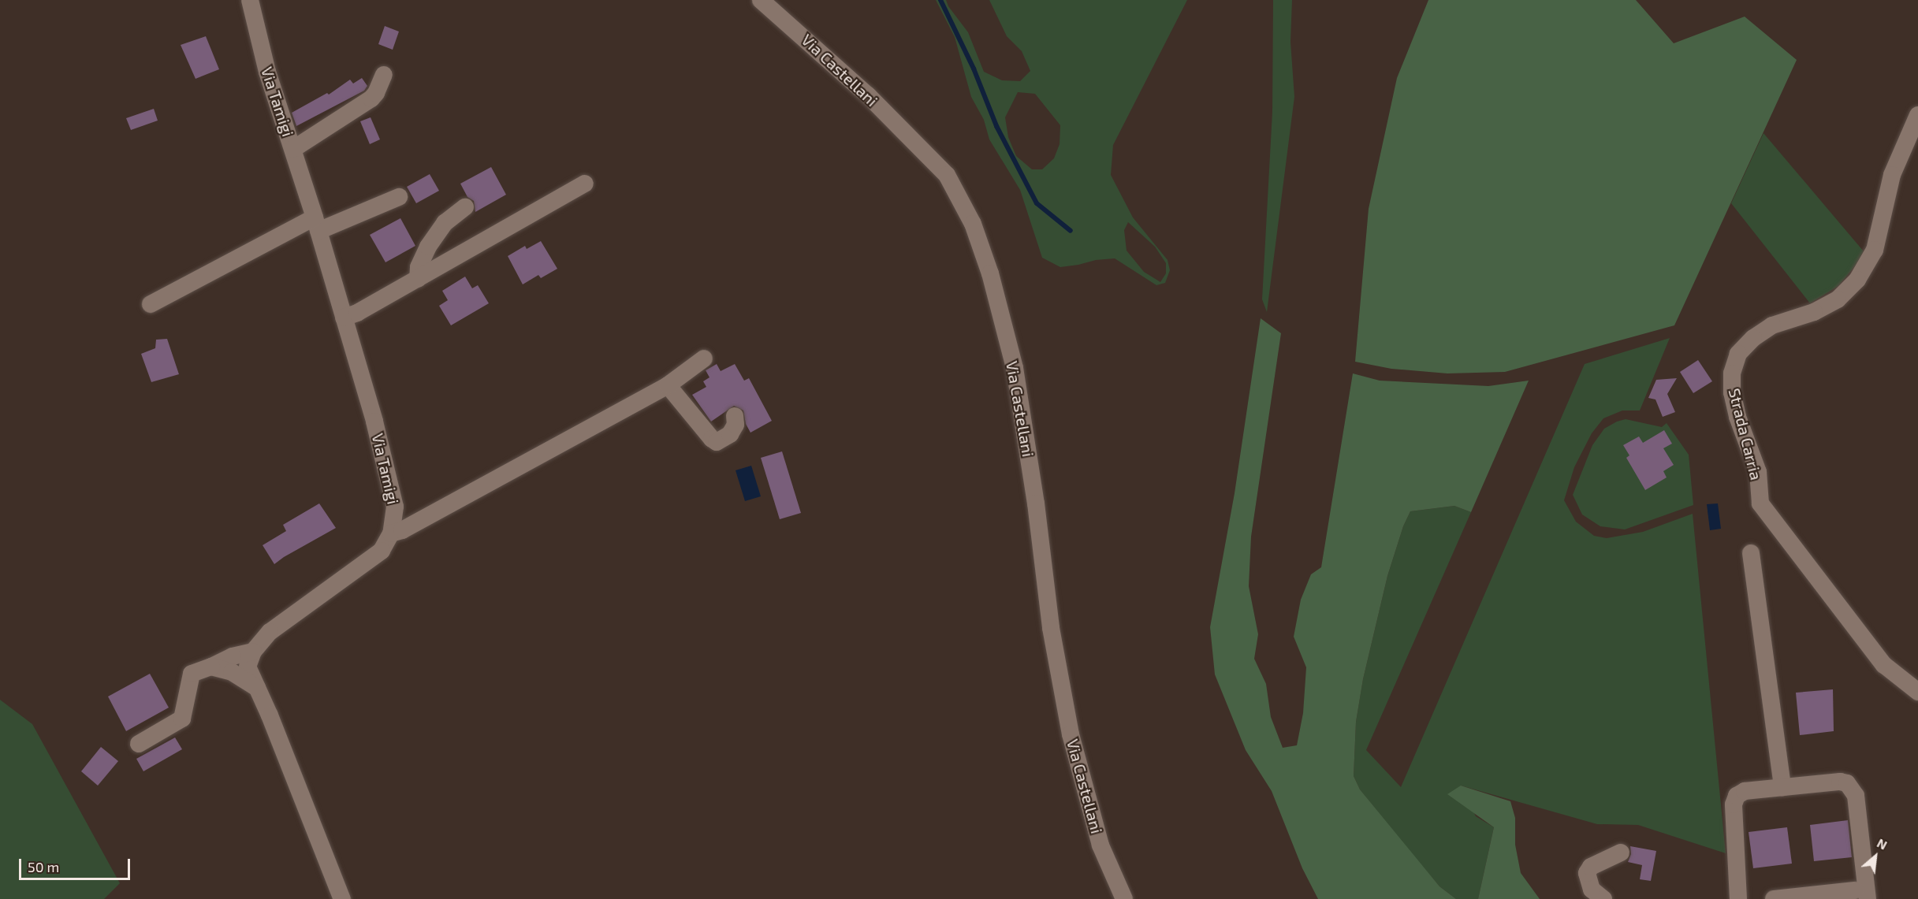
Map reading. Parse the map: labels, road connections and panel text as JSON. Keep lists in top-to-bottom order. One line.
{"streets":{"street":["Via Castellani","Via Tamigi","Strada Carria"]},"scale_bar":"50 m","north":"top right"}
